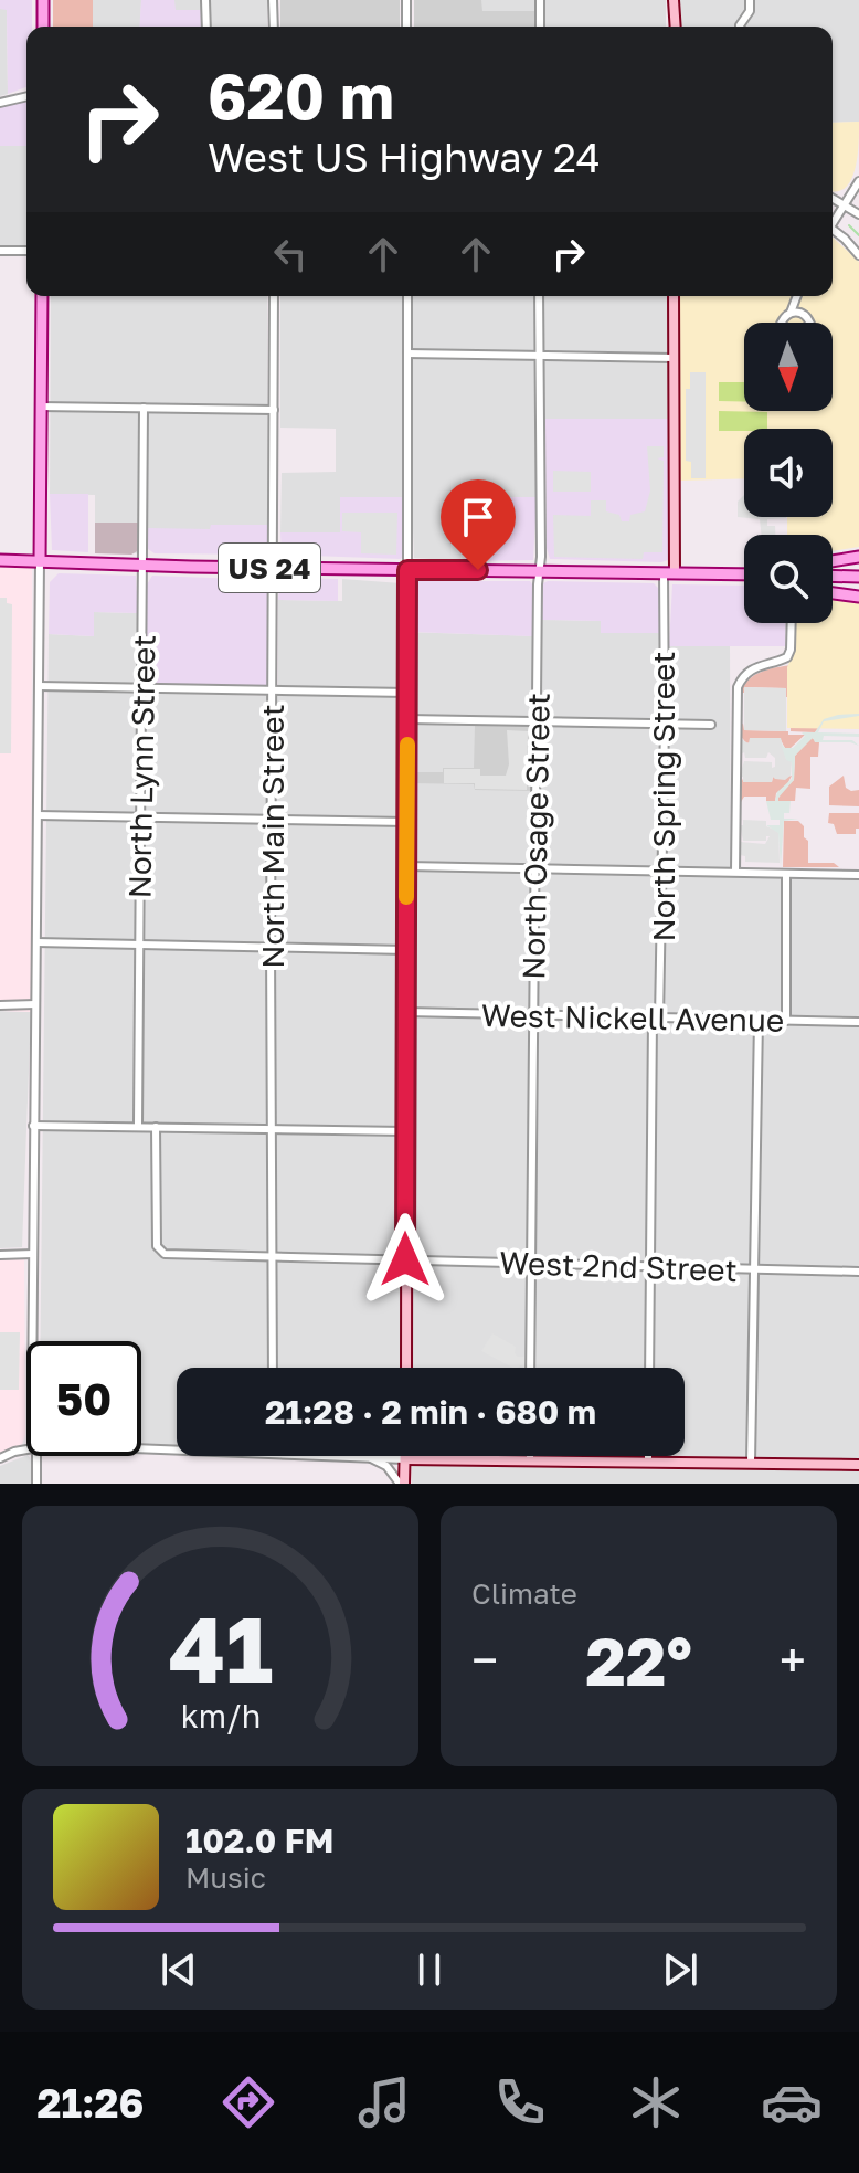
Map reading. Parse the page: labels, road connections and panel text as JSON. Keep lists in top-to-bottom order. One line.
{"streets":{"main road":["US 24","North Spring Street"],"street":["North Lynn Street","North Main Street","North Osage Street","West Nickell Avenue","West 2nd Street"]},"crossings":[["US 24","North Lynn Street"],["US 24","North Spring Street"],["US 24","North Main Street"],["US 24","North Osage Street"],["North Spring Street","West Nickell Avenue"],["North Spring Street","West 2nd Street"],["North Main Street","West 2nd Street"],["North Osage Street","West Nickell Avenue"],["North Osage Street","West 2nd Street"]],"north":"bottom","page":{"turn":["620 m","West US Highway 24"],"limit":"50","trip":"21:28 · 2 min · 680 m","tile":"Climate","heat":["−","22°","+"],"song":["102.0 FM","Music"],"tabs":"21:26","gauge":["41","km/h"]}}
